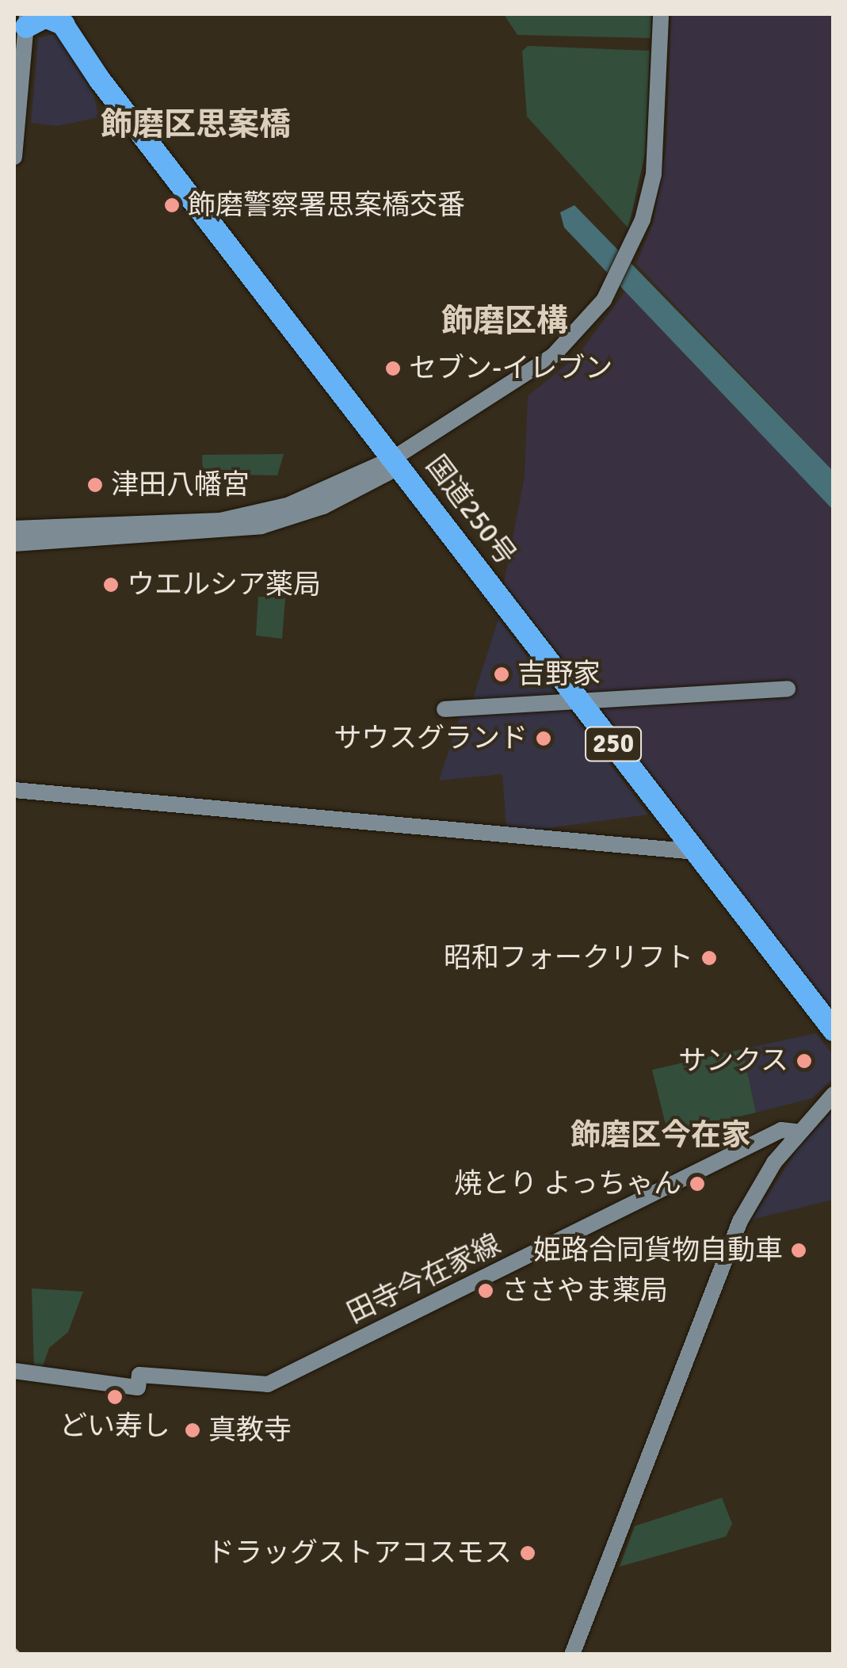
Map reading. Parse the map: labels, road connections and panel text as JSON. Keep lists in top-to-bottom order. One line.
{"streets":{"highway":["国道250号","250"],"street":["田寺今在家線"]},"crossings":[["国道250号","250"]],"districts":["飾磨区思案橋","飾磨区構","飾磨区今在家"],"places":["飾磨警察署思案橋交番","セブン-イレブン","津田八幡宮","ウエルシア薬局","吉野家","サウスグランド","昭和フォークリフト","サンクス","焼とり よっちゃん","姫路合同貨物自動車","ささやま薬局","どい寿し","真教寺","ドラッグストアコスモス"]}
